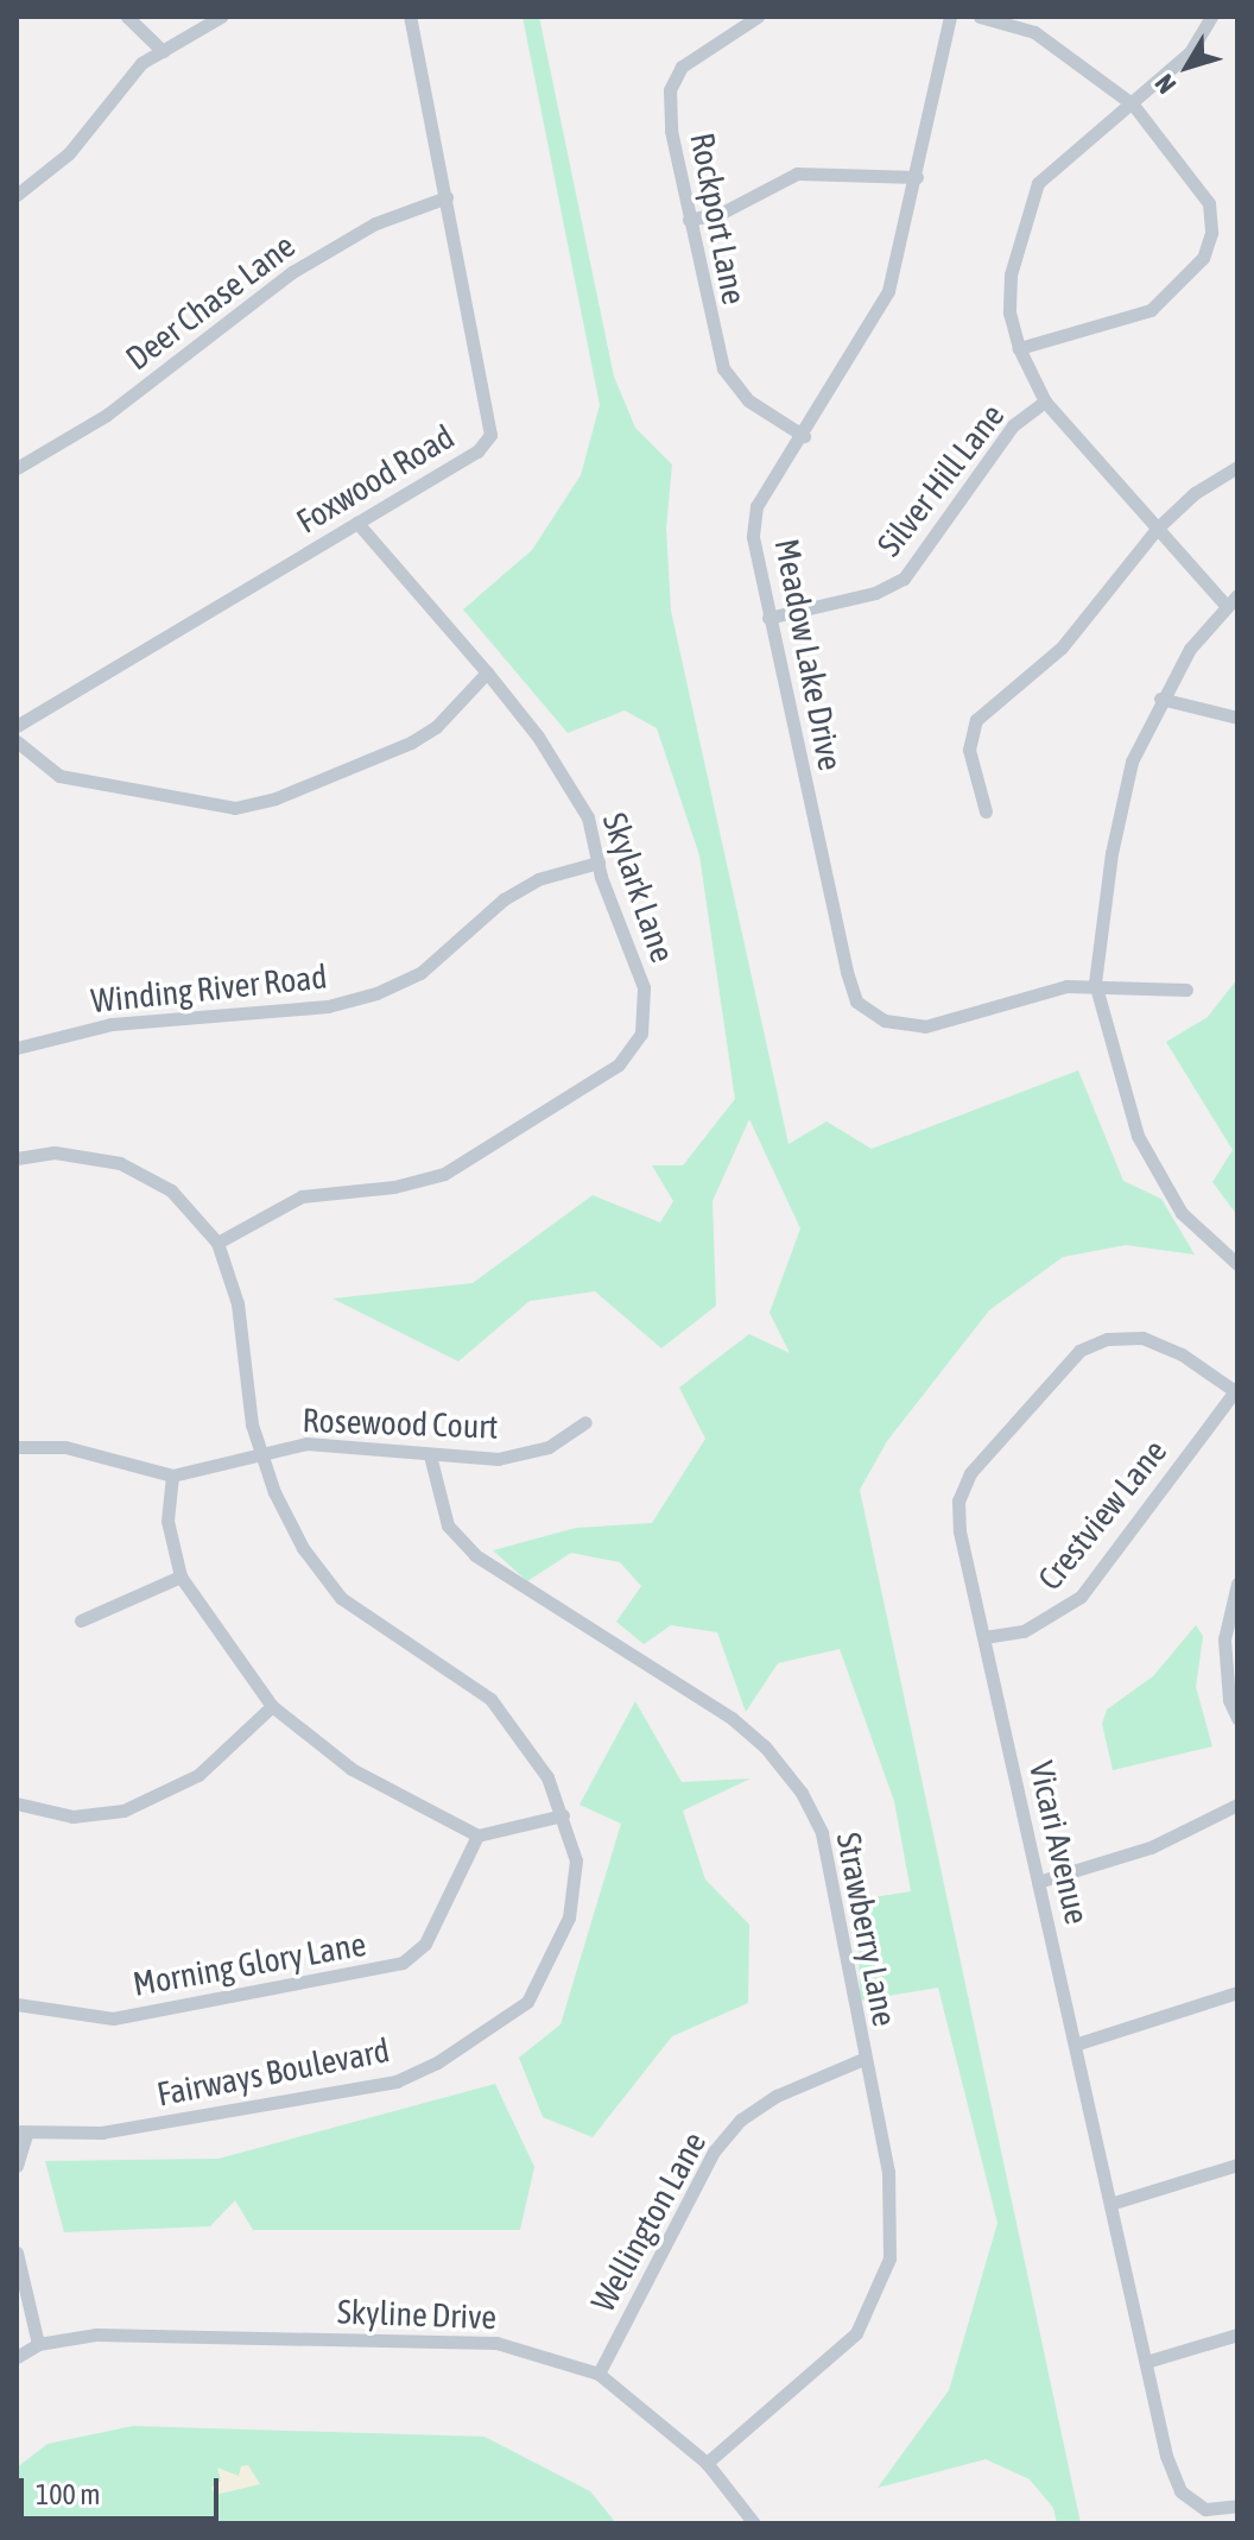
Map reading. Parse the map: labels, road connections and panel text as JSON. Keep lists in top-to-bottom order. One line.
{"streets":{"street":["Rockport Lane","Deer Chase Lane","Foxwood Road","Silver Hill Lane","Meadow Lake Drive","Skylark Lane","Winding River Road","Rosewood Court","Crestview Lane","Vicari Avenue","Strawberry Lane","Morning Glory Lane","Fairways Boulevard","Wellington Lane","Skyline Drive"]},"crossings":[["Rockport Lane","Meadow Lake Drive"],["Deer Chase Lane","Foxwood Road"],["Foxwood Road","Skylark Lane"],["Silver Hill Lane","Meadow Lake Drive"],["Skylark Lane","Winding River Road"],["Skylark Lane","Fairways Boulevard"],["Rosewood Court","Strawberry Lane"],["Rosewood Court","Fairways Boulevard"],["Crestview Lane","Vicari Avenue"],["Strawberry Lane","Wellington Lane"],["Strawberry Lane","Skyline Drive"],["Wellington Lane","Skyline Drive"]],"scale_bar":"100 m","north":"bottom left"}
